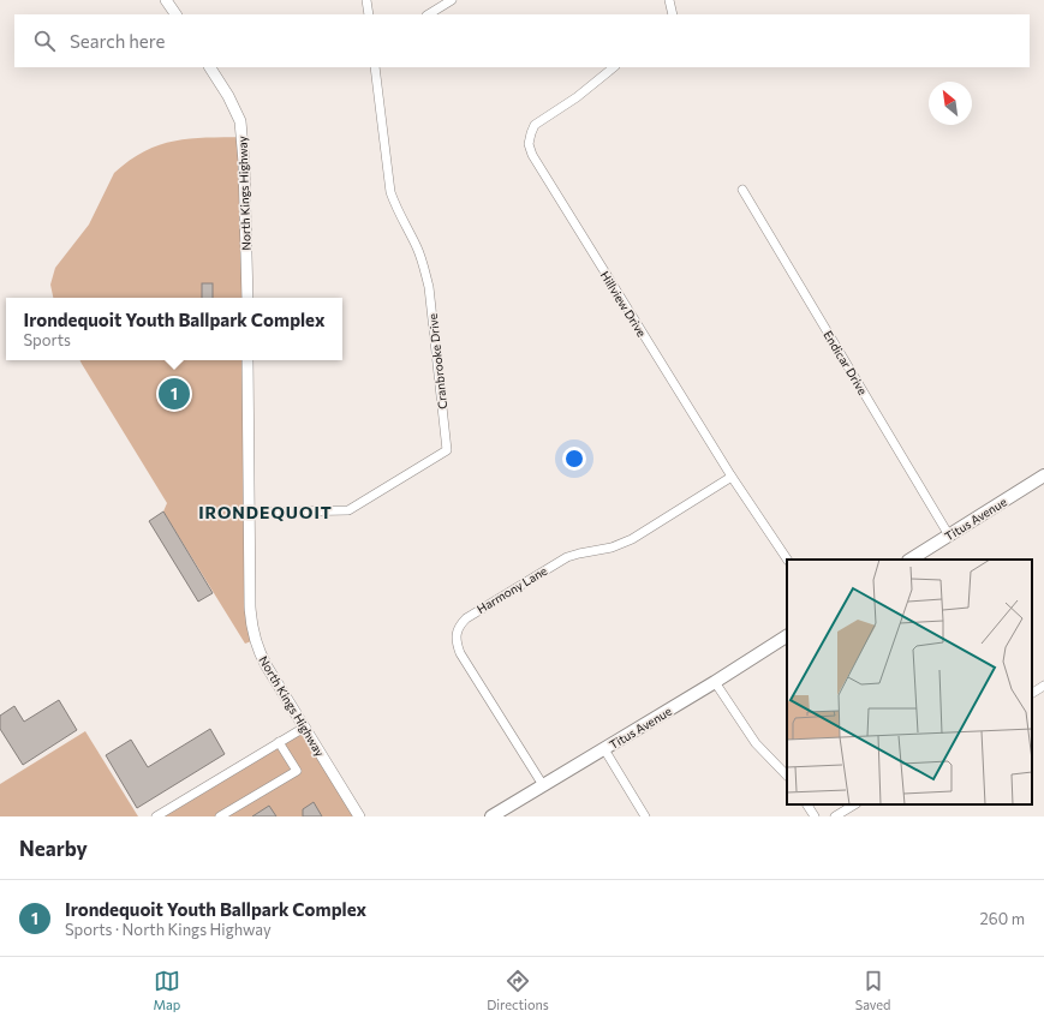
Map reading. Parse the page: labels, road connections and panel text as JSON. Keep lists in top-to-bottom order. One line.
{"streets":{"main road":["Titus Avenue"],"street":["North Kings Highway","Hillview Drive","Cranbrooke Drive","Endicar Drive","Harmony Lane"]},"crossings":[["North Kings Highway","Cranbrooke Drive"],["Hillview Drive","Harmony Lane"],["Endicar Drive","Titus Avenue"],["Titus Avenue","Harmony Lane"]],"districts":["IRONDEQUOIT"],"north":"top left","page":{"search":"Search here","popup":["Irondequoit Youth Ballpark Complex","Sports"],"pins":"1","heading":"Nearby","list":[{"mark":"1","name":"Irondequoit Youth Ballpark Complex","note":"Sports · North Kings Highway","value":"260 m"}],"nav":["Map","Directions","Saved"]}}
